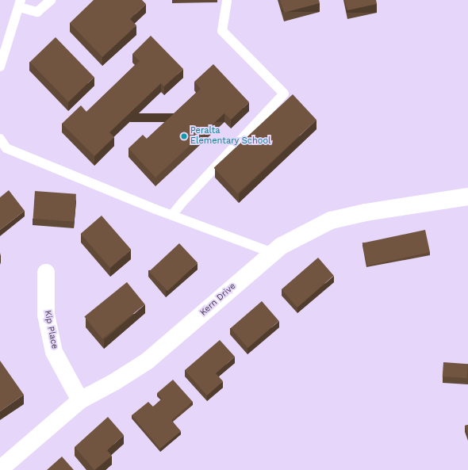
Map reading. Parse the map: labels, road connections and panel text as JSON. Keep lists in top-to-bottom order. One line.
{"streets":{"street":["Kern Drive","Kip Place"]},"crossings":[["Kern Drive","Kip Place"]],"places":["Peralta Elementary School"]}
